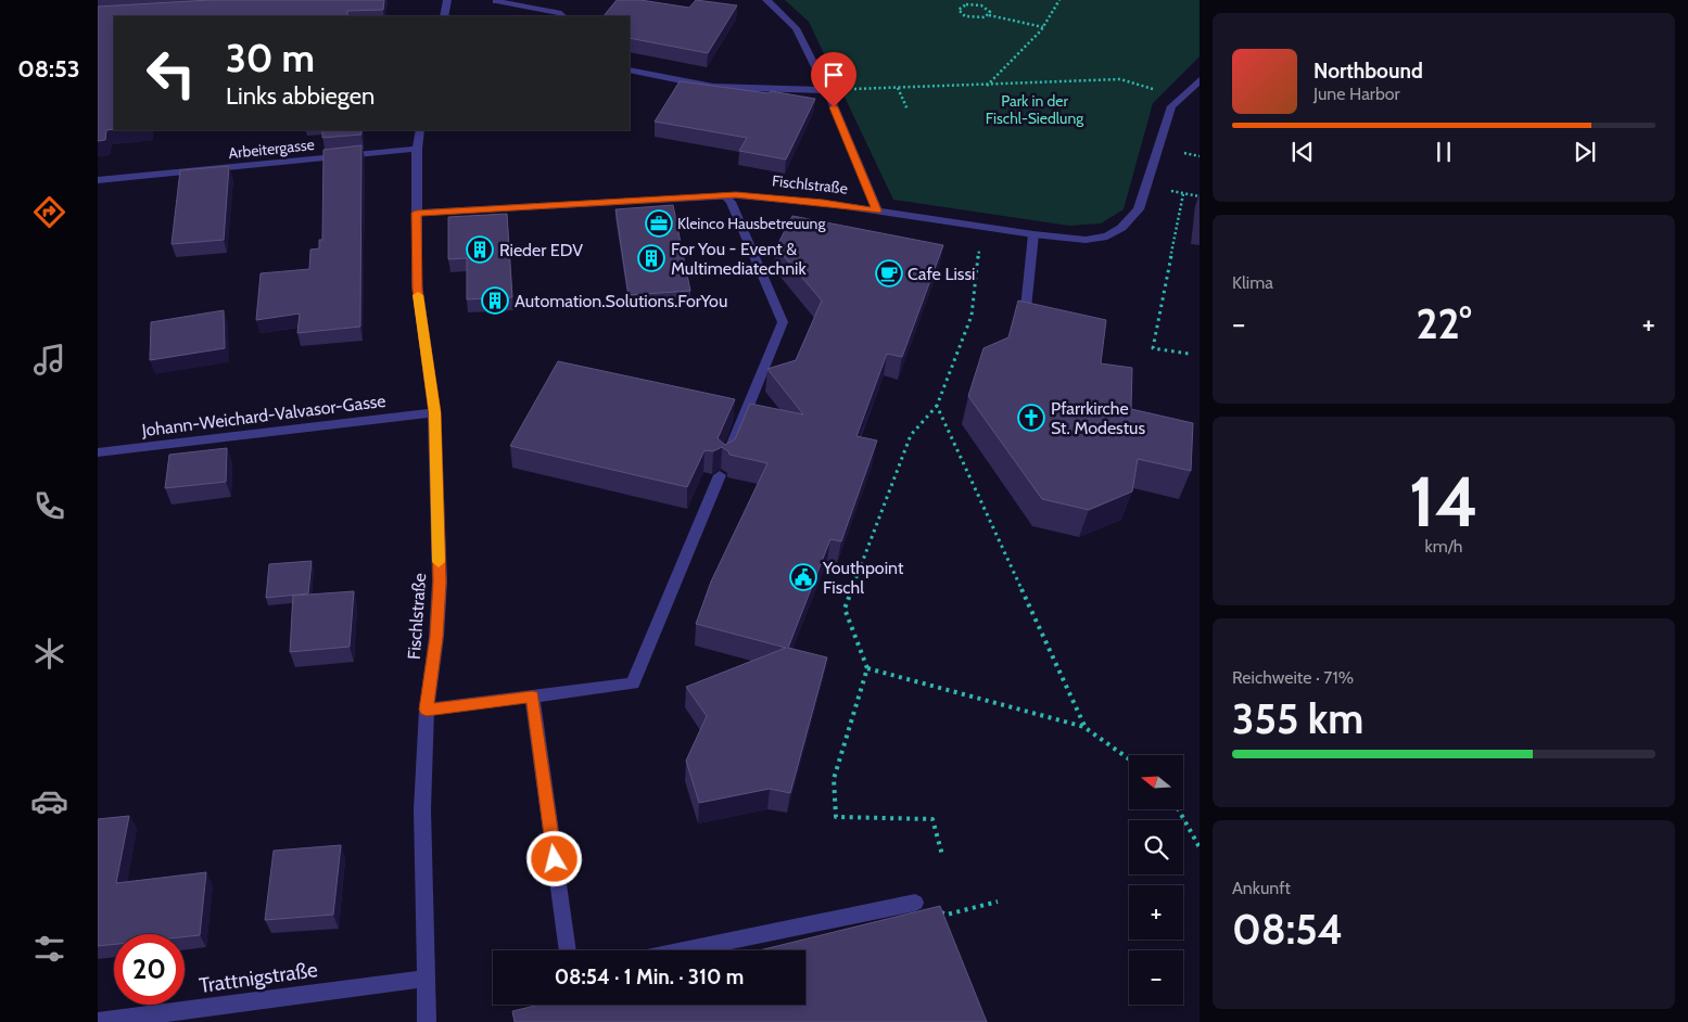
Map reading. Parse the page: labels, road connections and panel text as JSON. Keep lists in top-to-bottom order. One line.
{"streets":{"street":["Arbeitergasse","Fischlstraße","Johann-Weichard-Valvasor-Gasse","Trattnigstraße"]},"crossings":[["Arbeitergasse","Fischlstraße"],["Fischlstraße","Johann-Weichard-Valvasor-Gasse"],["Fischlstraße","Trattnigstraße"]],"parks":["Park in der Fischl-Siedlung"],"places":{"office":["Kleinco Hausbetreuung"],"building":["Rieder EDV","For You - Event & Multimediatechnik","Automation.Solutions.ForYou"],"cafe":["Cafe Lissi"],"church":["Pfarrkirche St. Modestus"],"public building":["Youthpoint Fischl"]},"north":"left","page":{"tabs":"08:53","turn":["30 m","Links abbiegen"],"song":["Northbound","June Harbor"],"tile":["Klima",["14","km/h"],["Reichweite · 71%","355 km"],["Ankunft","08:54"]],"heat":["−","22°","+"],"map_buttons":["+","−"],"limit":"20","trip":"08:54 · 1 Min. · 310 m"}}
